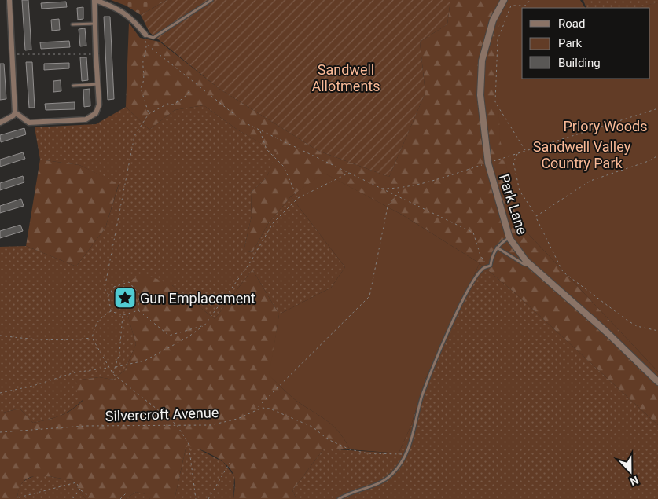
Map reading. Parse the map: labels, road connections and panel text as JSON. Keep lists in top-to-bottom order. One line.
{"streets":{"street":["Park Lane"],"path":["Silvercroft Avenue"]},"parks":["Sandwell Allotments","Priory Woods","Sandwell Valley Country Park"],"places":{"place":["Gun Emplacement"]},"legend":["Road","Park","Building"],"north":"bottom"}
